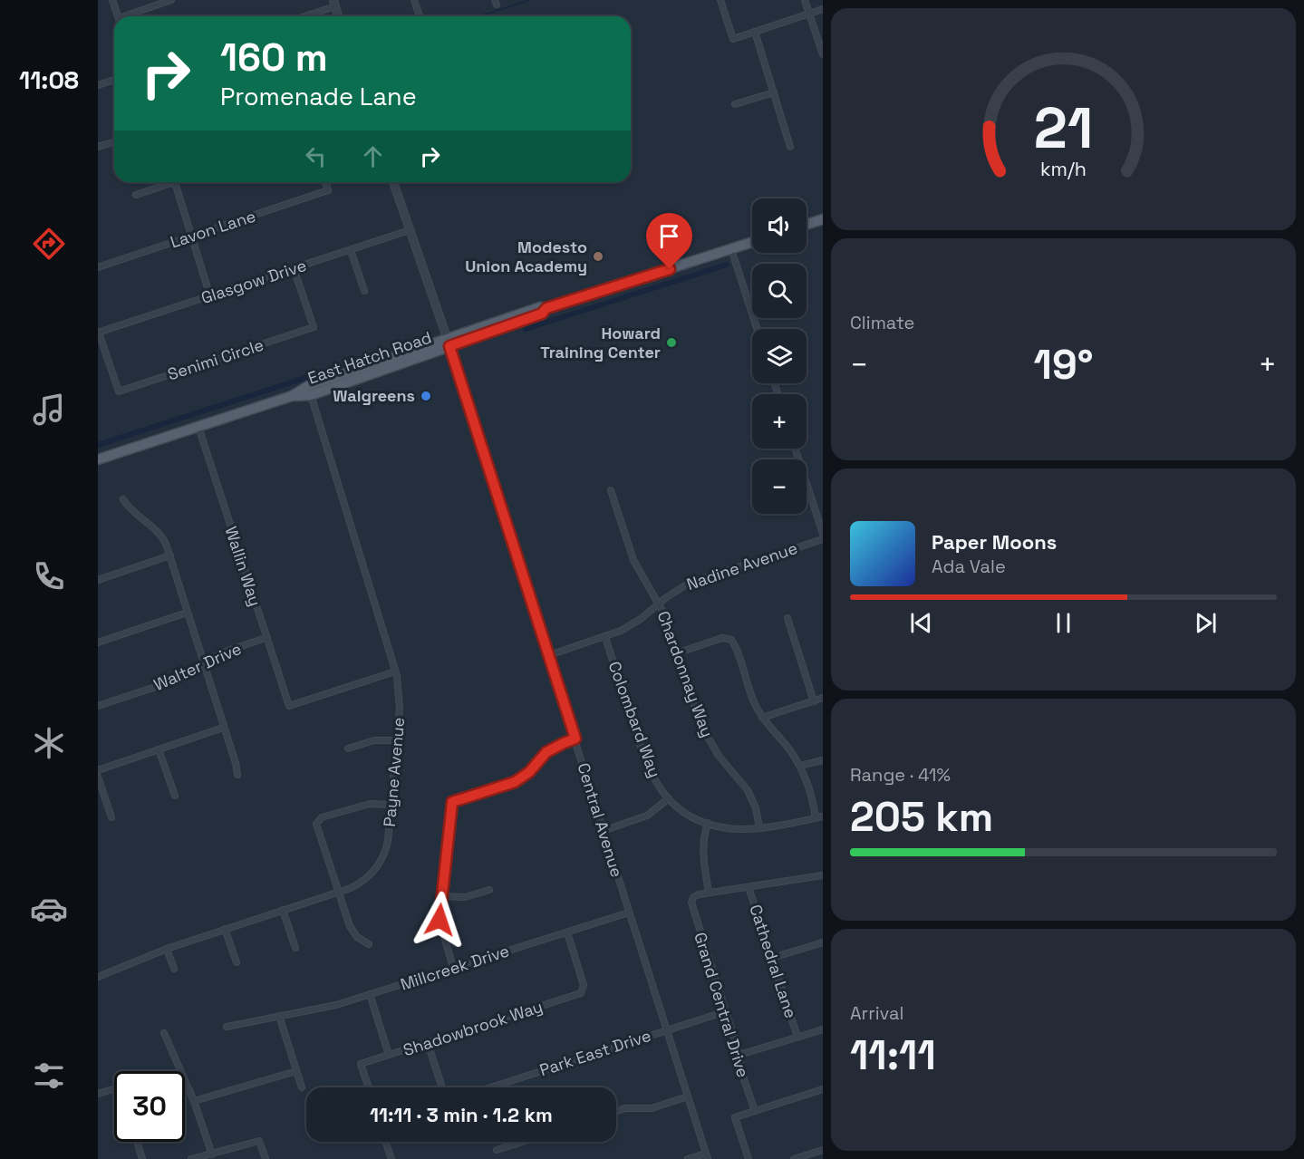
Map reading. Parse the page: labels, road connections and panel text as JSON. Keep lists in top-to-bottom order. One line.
{"streets":{"main road":["East Hatch Road"],"street":["Lavon Lane","Glasgow Drive","Senimi Circle","Wallin Way","Nadine Avenue","Walter Drive","Chardonnay Way","Colombard Way","Payne Avenue","Central Avenue","Cathedral Lane","Millcreek Drive","Grand Central Drive","Shadowbrook Way","Park East Drive"]},"crossings":[["Glasgow Drive","Senimi Circle"],["Glasgow Drive","Central Avenue"],["East Hatch Road","Wallin Way"],["East Hatch Road","Payne Avenue"],["East Hatch Road","Central Avenue"],["Wallin Way","Walter Drive"],["Wallin Way","Payne Avenue"],["Nadine Avenue","Chardonnay Way"],["Nadine Avenue","Colombard Way"],["Nadine Avenue","Central Avenue"],["Chardonnay Way","Colombard Way"],["Central Avenue","Millcreek Drive"],["Central Avenue","Park East Drive"],["Millcreek Drive","Shadowbrook Way"],["Grand Central Drive","Park East Drive"]],"places":["Modesto Union Academy","Howard Training Center","Walgreens"],"page":{"tabs":"11:08","turn":["160 m","Promenade Lane"],"map_buttons":["+","−"],"tile":["Climate",["Range · 41%","205 km"],["Arrival","11:11"]],"heat":["−","19°","+"],"song":["Paper Moons","Ada Vale"],"limit":"30","trip":"11:11 · 3 min · 1.2 km","gauge":["21","km/h"]}}
